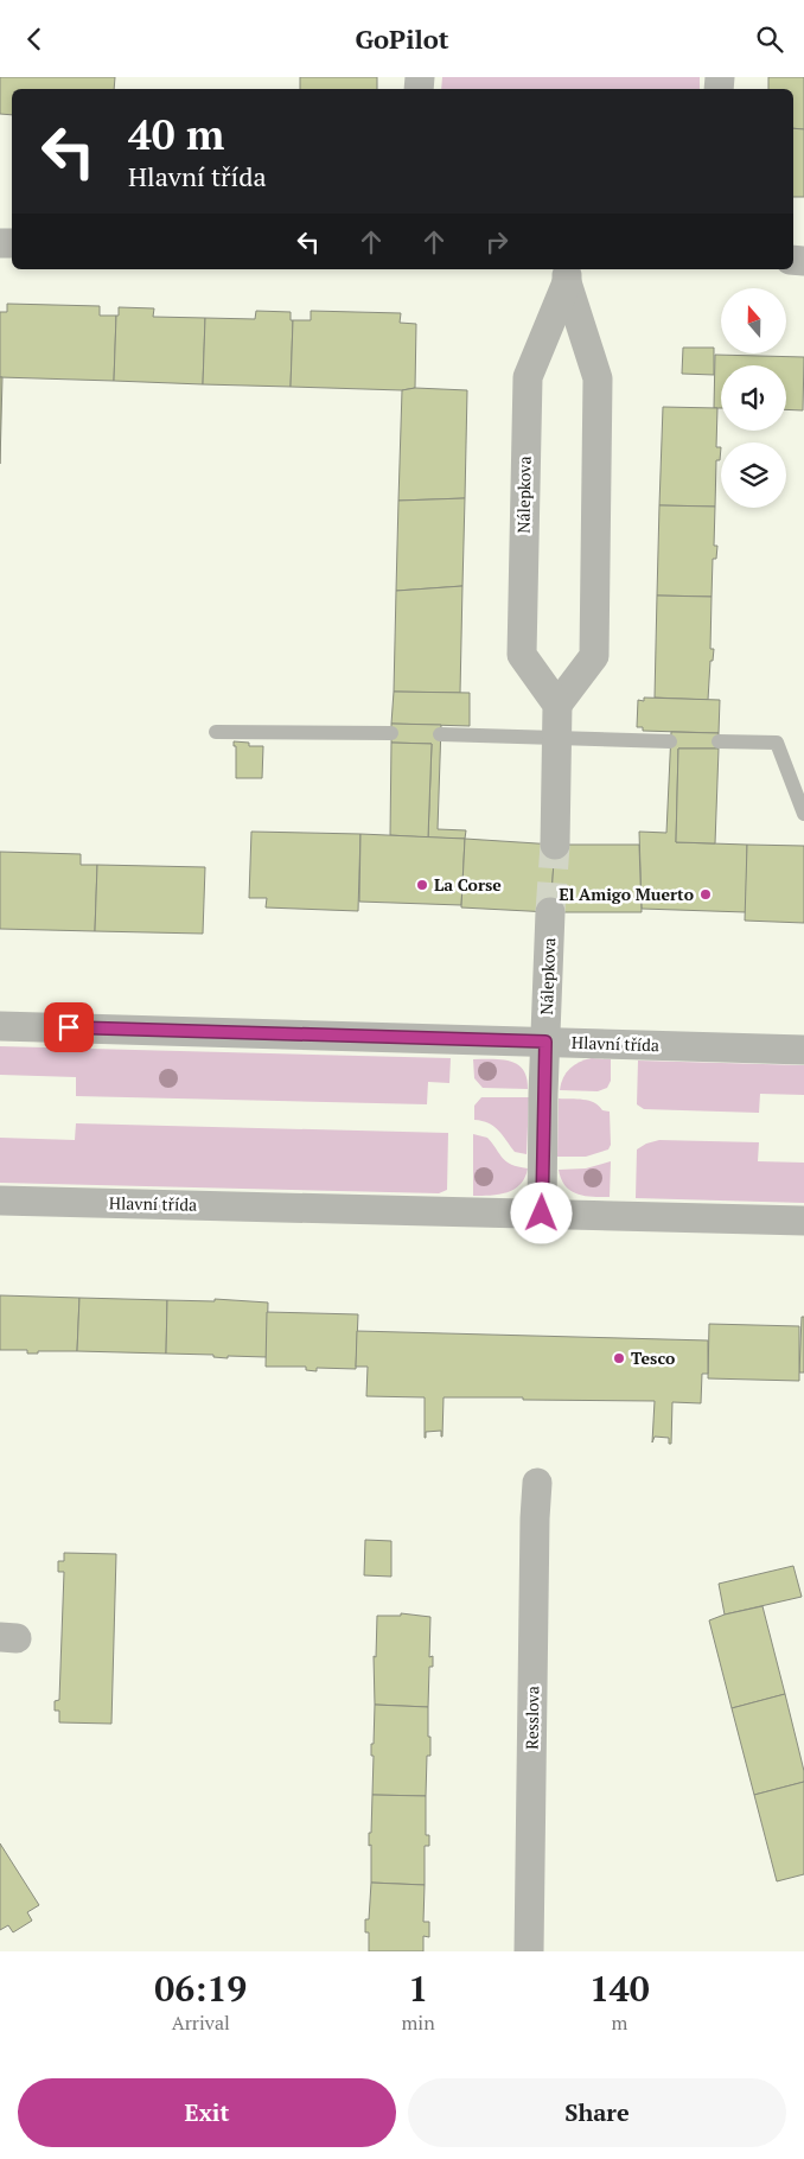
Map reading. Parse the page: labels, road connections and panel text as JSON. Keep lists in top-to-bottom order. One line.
{"streets":{"street":["Nálepkova","Hlavní třída","Resslova"]},"crossings":[["Nálepkova","Hlavní třída"]],"places":["La Corse","El Amigo Muerto","Tesco"],"north":"top","page":{"header":"GoPilot","turn":["40 m","Hlavní třída"],"eta":["06:19","Arrival","1","min","140","m"],"buttons":["Exit","Share"]}}
